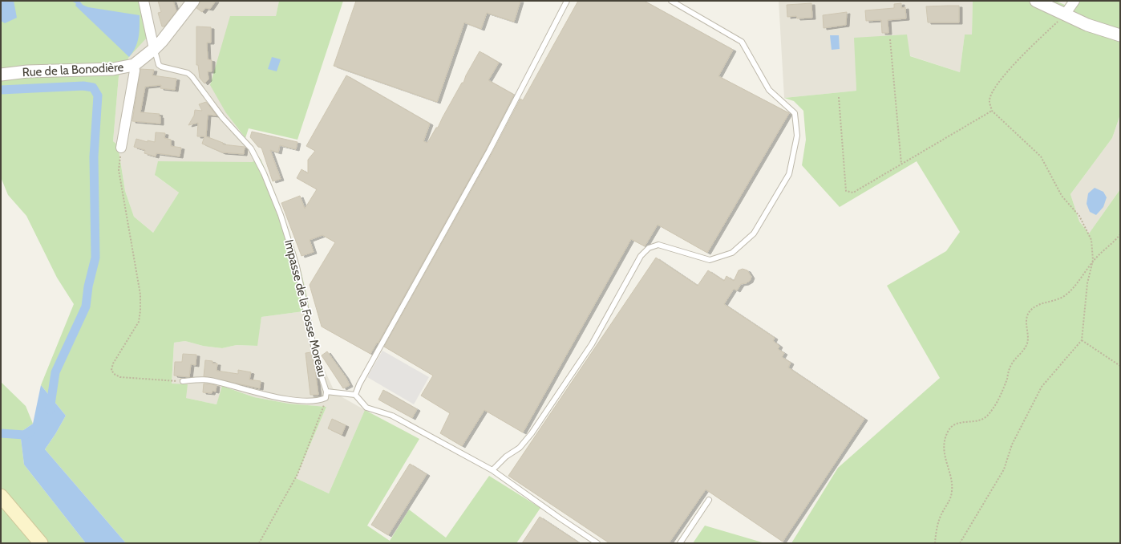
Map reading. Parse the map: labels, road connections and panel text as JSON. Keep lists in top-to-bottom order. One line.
{"streets":{"street":["Rue de la Bonodière"],"lane":["Impasse de la Fosse Moreau"]},"crossings":[["Rue de la Bonodière","Impasse de la Fosse Moreau"]]}
